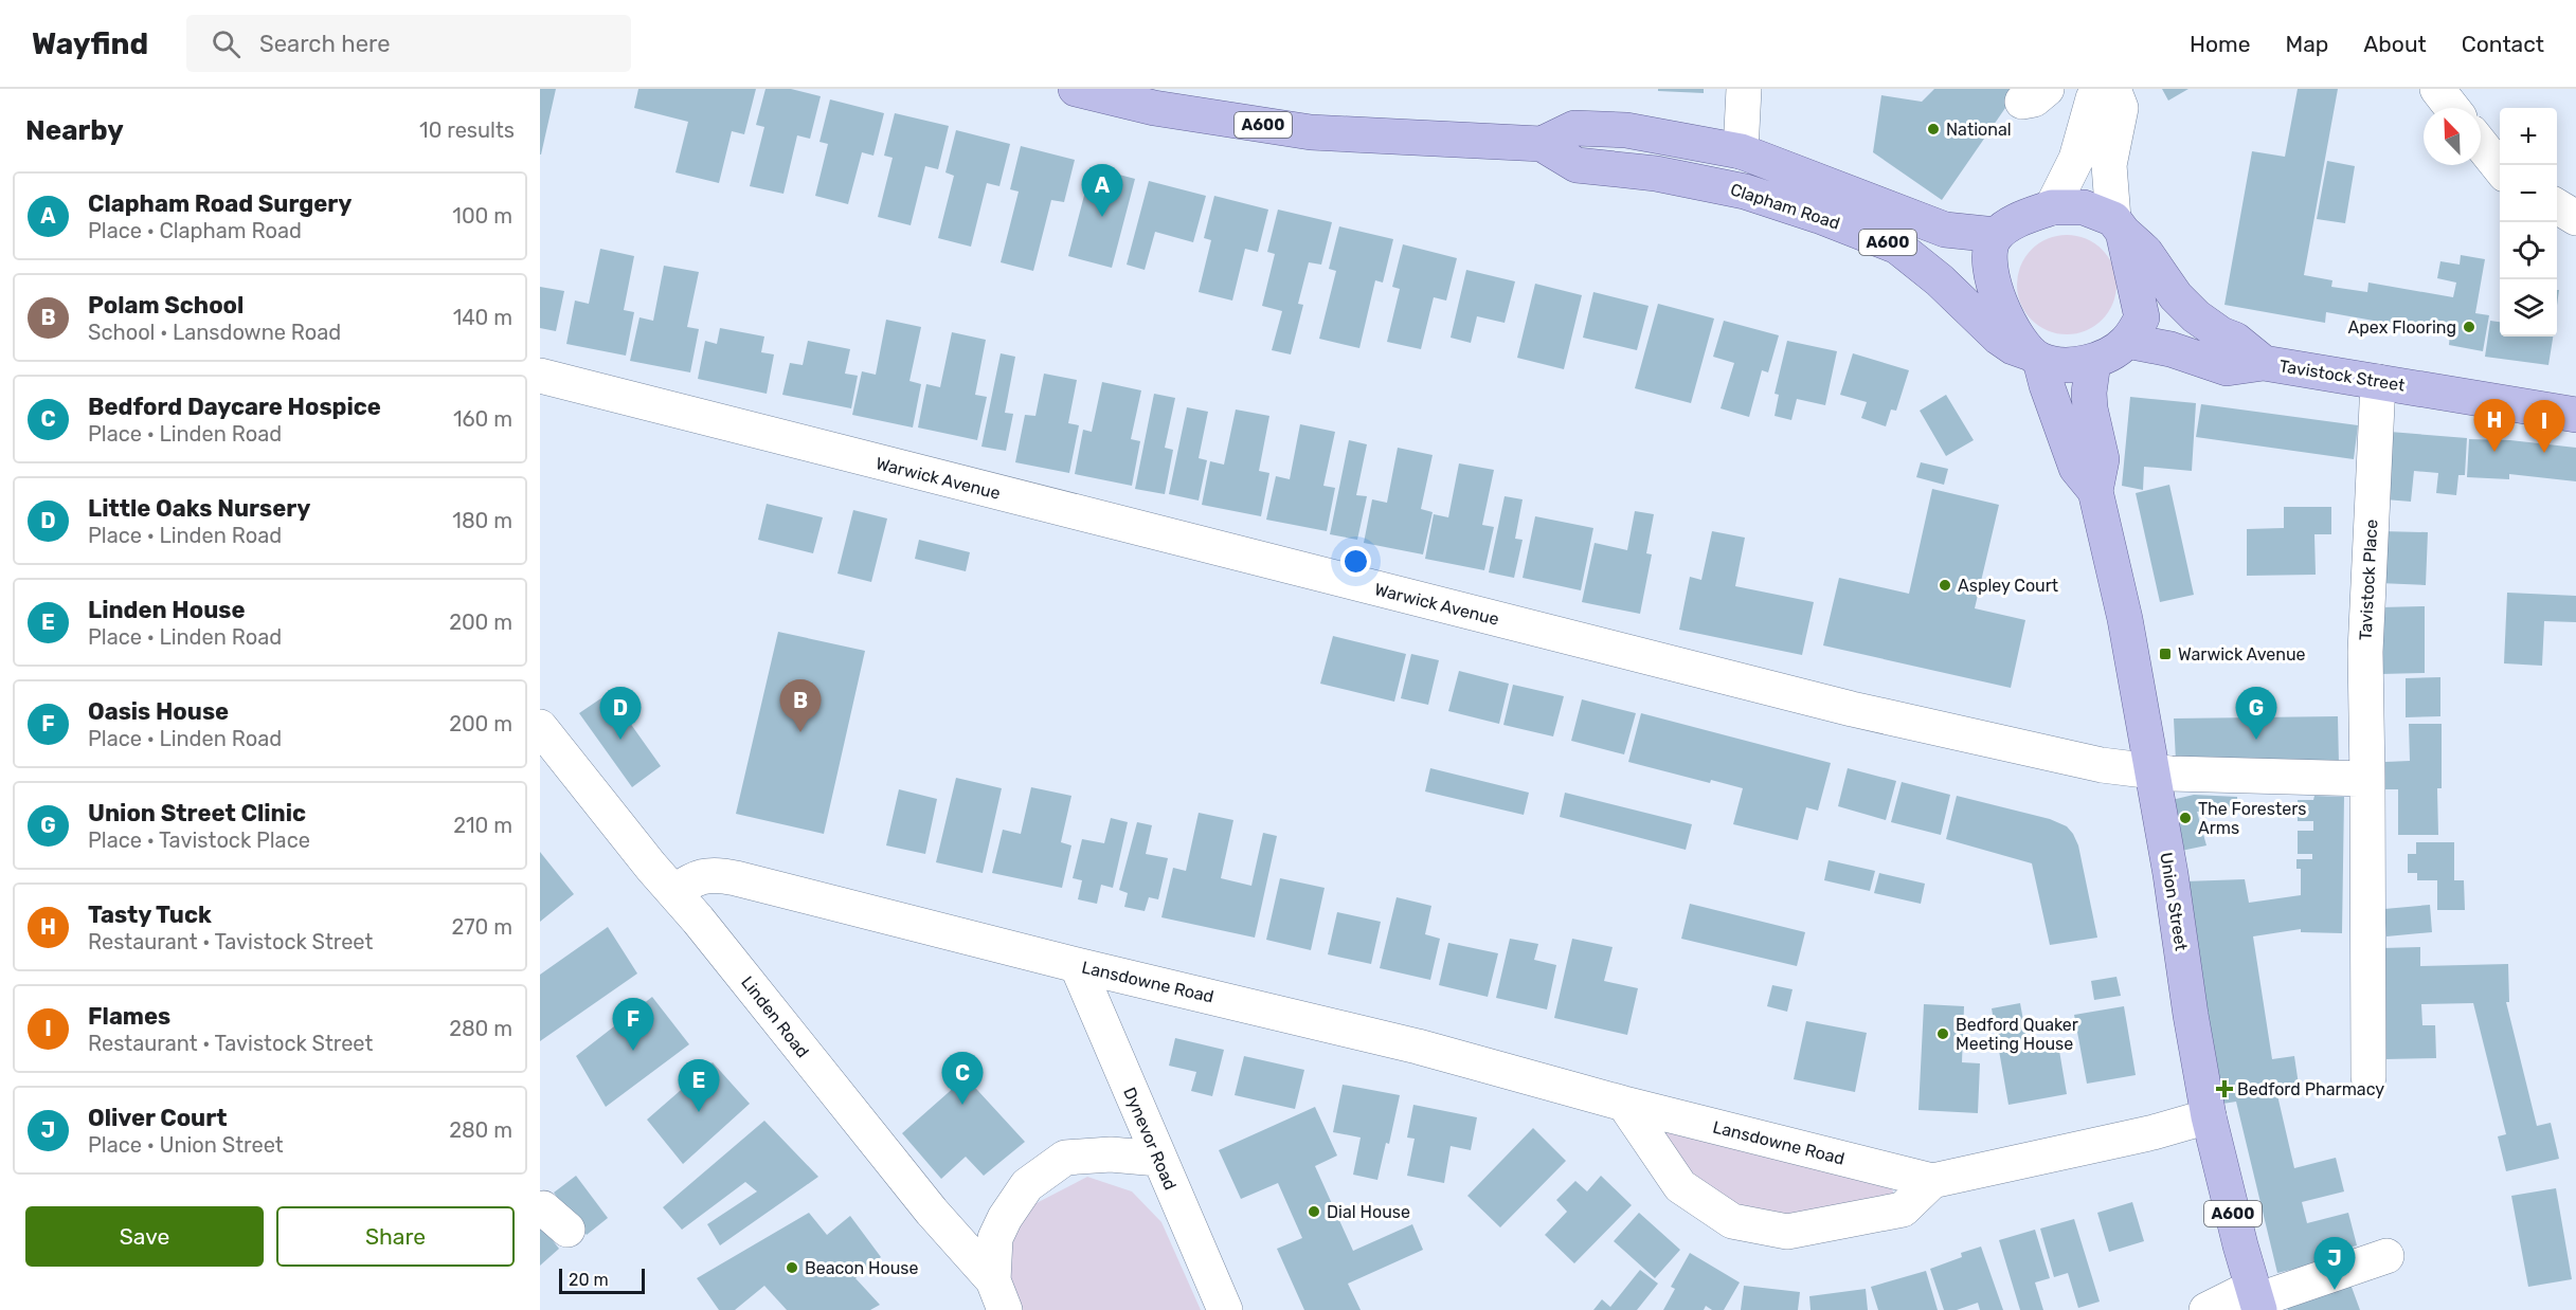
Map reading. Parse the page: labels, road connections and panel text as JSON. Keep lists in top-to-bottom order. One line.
{"streets":{"main road":["A600","Clapham Road","Tavistock Street","Union Street"],"street":["Warwick Avenue","Tavistock Place","Lansdowne Road","Linden Road","Dynevor Road"]},"crossings":[["A600","Clapham Road"],["A600","Tavistock Street"],["A600","Union Street"],["Clapham Road","Tavistock Street"],["Clapham Road","Union Street"],["Tavistock Street","Tavistock Place"],["Tavistock Street","Union Street"],["Warwick Avenue","Union Street"],["Union Street","Lansdowne Road"],["Lansdowne Road","Linden Road"],["Lansdowne Road","Dynevor Road"]],"places":{"other":["National","Apex Flooring","Aspley Court","The Foresters Arms","Bedford Quaker Meeting House","Dial House","Beacon House"],"transit":["Warwick Avenue"],"health":["Bedford Pharmacy"]},"scale_bar":"20 m","north":"top left","page":{"header":"Wayfind","search":"Search here","nav":["Home","Map","About","Contact"],"heading":["Nearby","10 results"],"map_buttons":["+","−"],"pins":["A","H","I","B","D","G","F","C","E","J"],"list":[{"mark":"A","name":"Clapham Road Surgery","note":"Place · Clapham Road","value":"100 m"},{"mark":"B","name":"Polam School","note":"School · Lansdowne Road","value":"140 m"},{"mark":"C","name":"Bedford Daycare Hospice","note":"Place · Linden Road","value":"160 m"},{"mark":"D","name":"Little Oaks Nursery","note":"Place · Linden Road","value":"180 m"},{"mark":"E","name":"Linden House","note":"Place · Linden Road","value":"200 m"},{"mark":"F","name":"Oasis House","note":"Place · Linden Road","value":"200 m"},{"mark":"G","name":"Union Street Clinic","note":"Place · Tavistock Place","value":"210 m"},{"mark":"H","name":"Tasty Tuck","note":"Restaurant · Tavistock Street","value":"270 m"},{"mark":"I","name":"Flames","note":"Restaurant · Tavistock Street","value":"280 m"},{"mark":"J","name":"Oliver Court","note":"Place · Union Street","value":"280 m"}],"buttons":["Save","Share"],"scale":"20 m"}}
